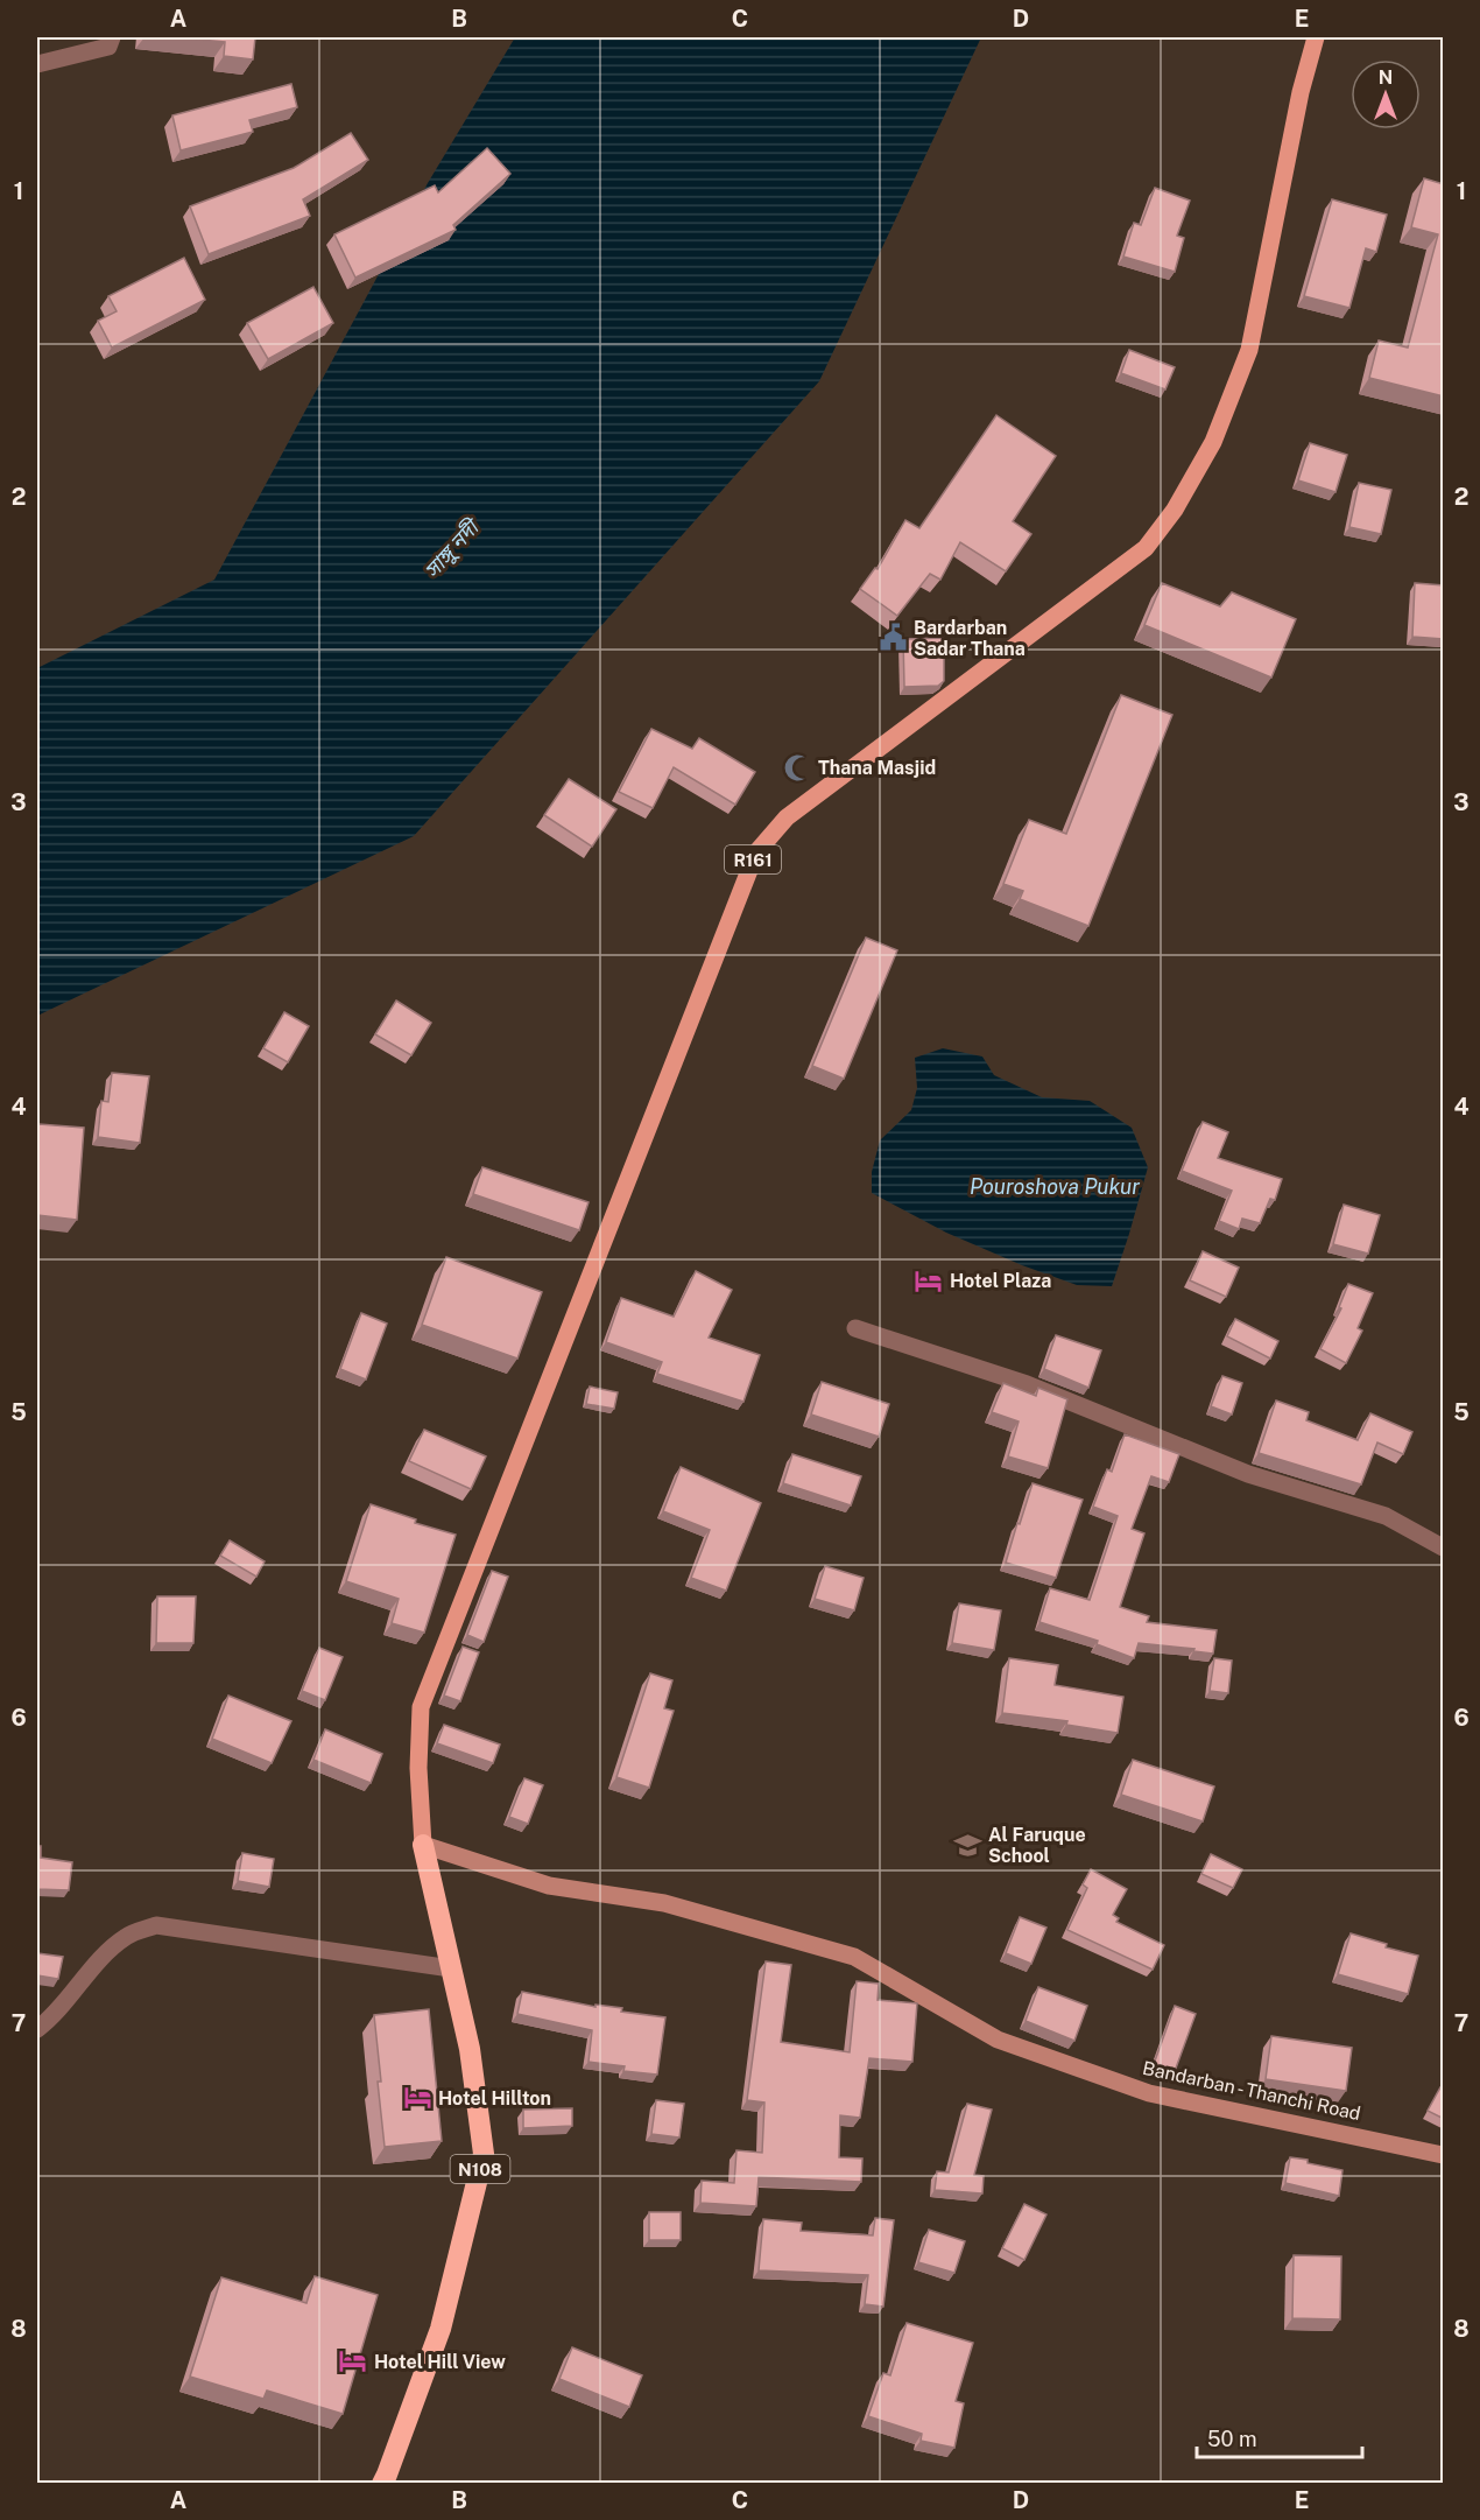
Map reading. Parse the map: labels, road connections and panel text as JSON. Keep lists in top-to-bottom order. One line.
{"streets":{"highway":["N108"],"main road":["R161","Bandarban - Thanchi Road"]},"crossings":[["R161","Bandarban - Thanchi Road"],["R161","N108"],["Bandarban - Thanchi Road","N108"]],"water":["সাঙ্গু নদী","Pouroshova Pukur"],"places":{"public building":["Bardarban Sadar Thana"],"mosque":["Thana Masjid"],"hotel":["Hotel Plaza","Hotel Hillton","Hotel Hill View"],"school or university":["Al Faruque School"]},"scale_bar":"50 m","north":"top","grid":{"columns":["A","B","C","D","E"],"rows":["1","2","3","4","5","6","7","8"]}}
